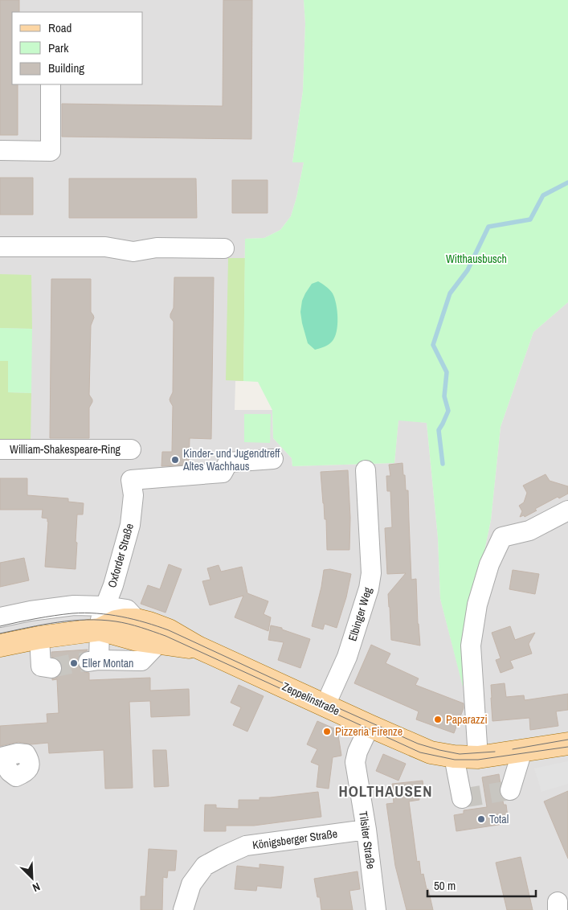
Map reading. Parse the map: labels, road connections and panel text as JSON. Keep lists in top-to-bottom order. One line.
{"streets":{"main road":["Zeppelinstraße"],"street":["William-Shakespeare-Ring","Oxforder Straße","Elbinger Weg","Königsberger Straße","Tilsiter Straße"]},"crossings":[["Oxforder Straße","Zeppelinstraße"],["Elbinger Weg","Zeppelinstraße"],["Zeppelinstraße","Tilsiter Straße"],["Königsberger Straße","Tilsiter Straße"]],"districts":["HOLTHAUSEN"],"parks":["Witthausbusch"],"places":["Kinder- und Jugendtreff Altes Wachhaus","Eller Montan","Paparazzi","Pizzeria Firenze","Total"],"legend":["Road","Park","Building"],"scale_bar":"50 m","north":"bottom right"}
